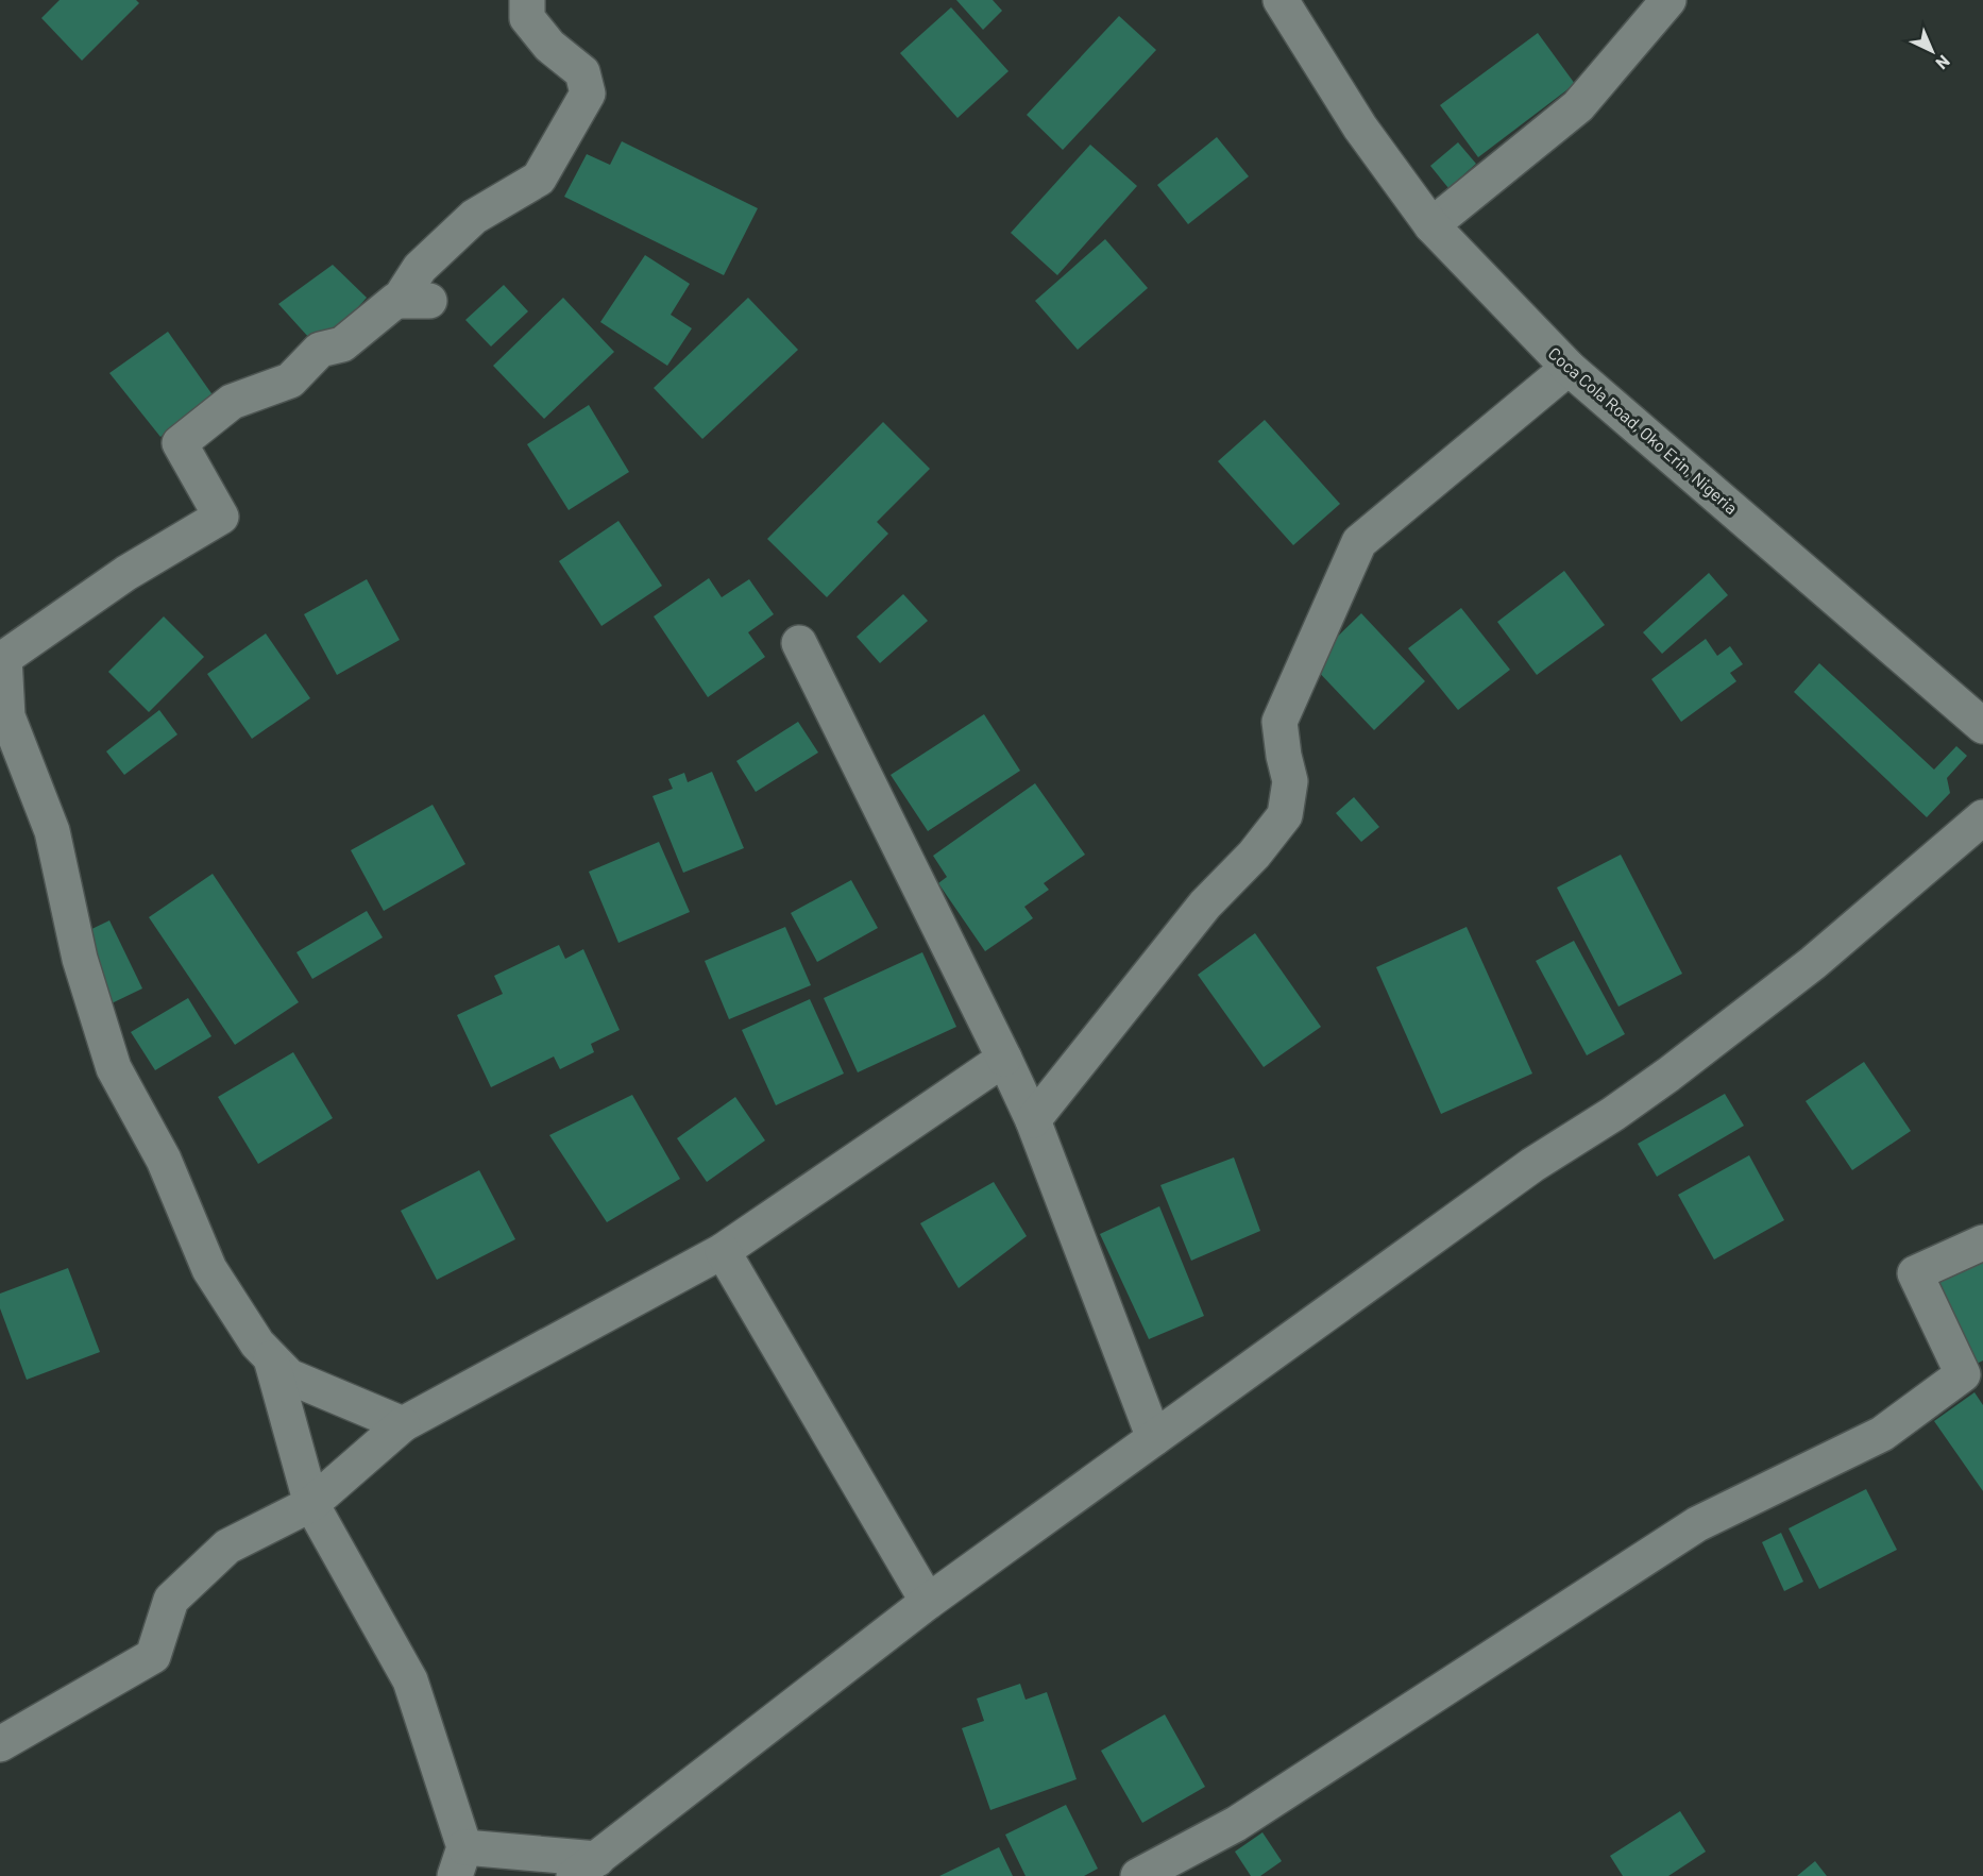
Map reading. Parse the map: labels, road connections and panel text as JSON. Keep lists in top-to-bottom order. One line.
{"streets":{"street":["Coca Cola Road, Oko Erin, Nigeria"]},"north":"bottom right"}
